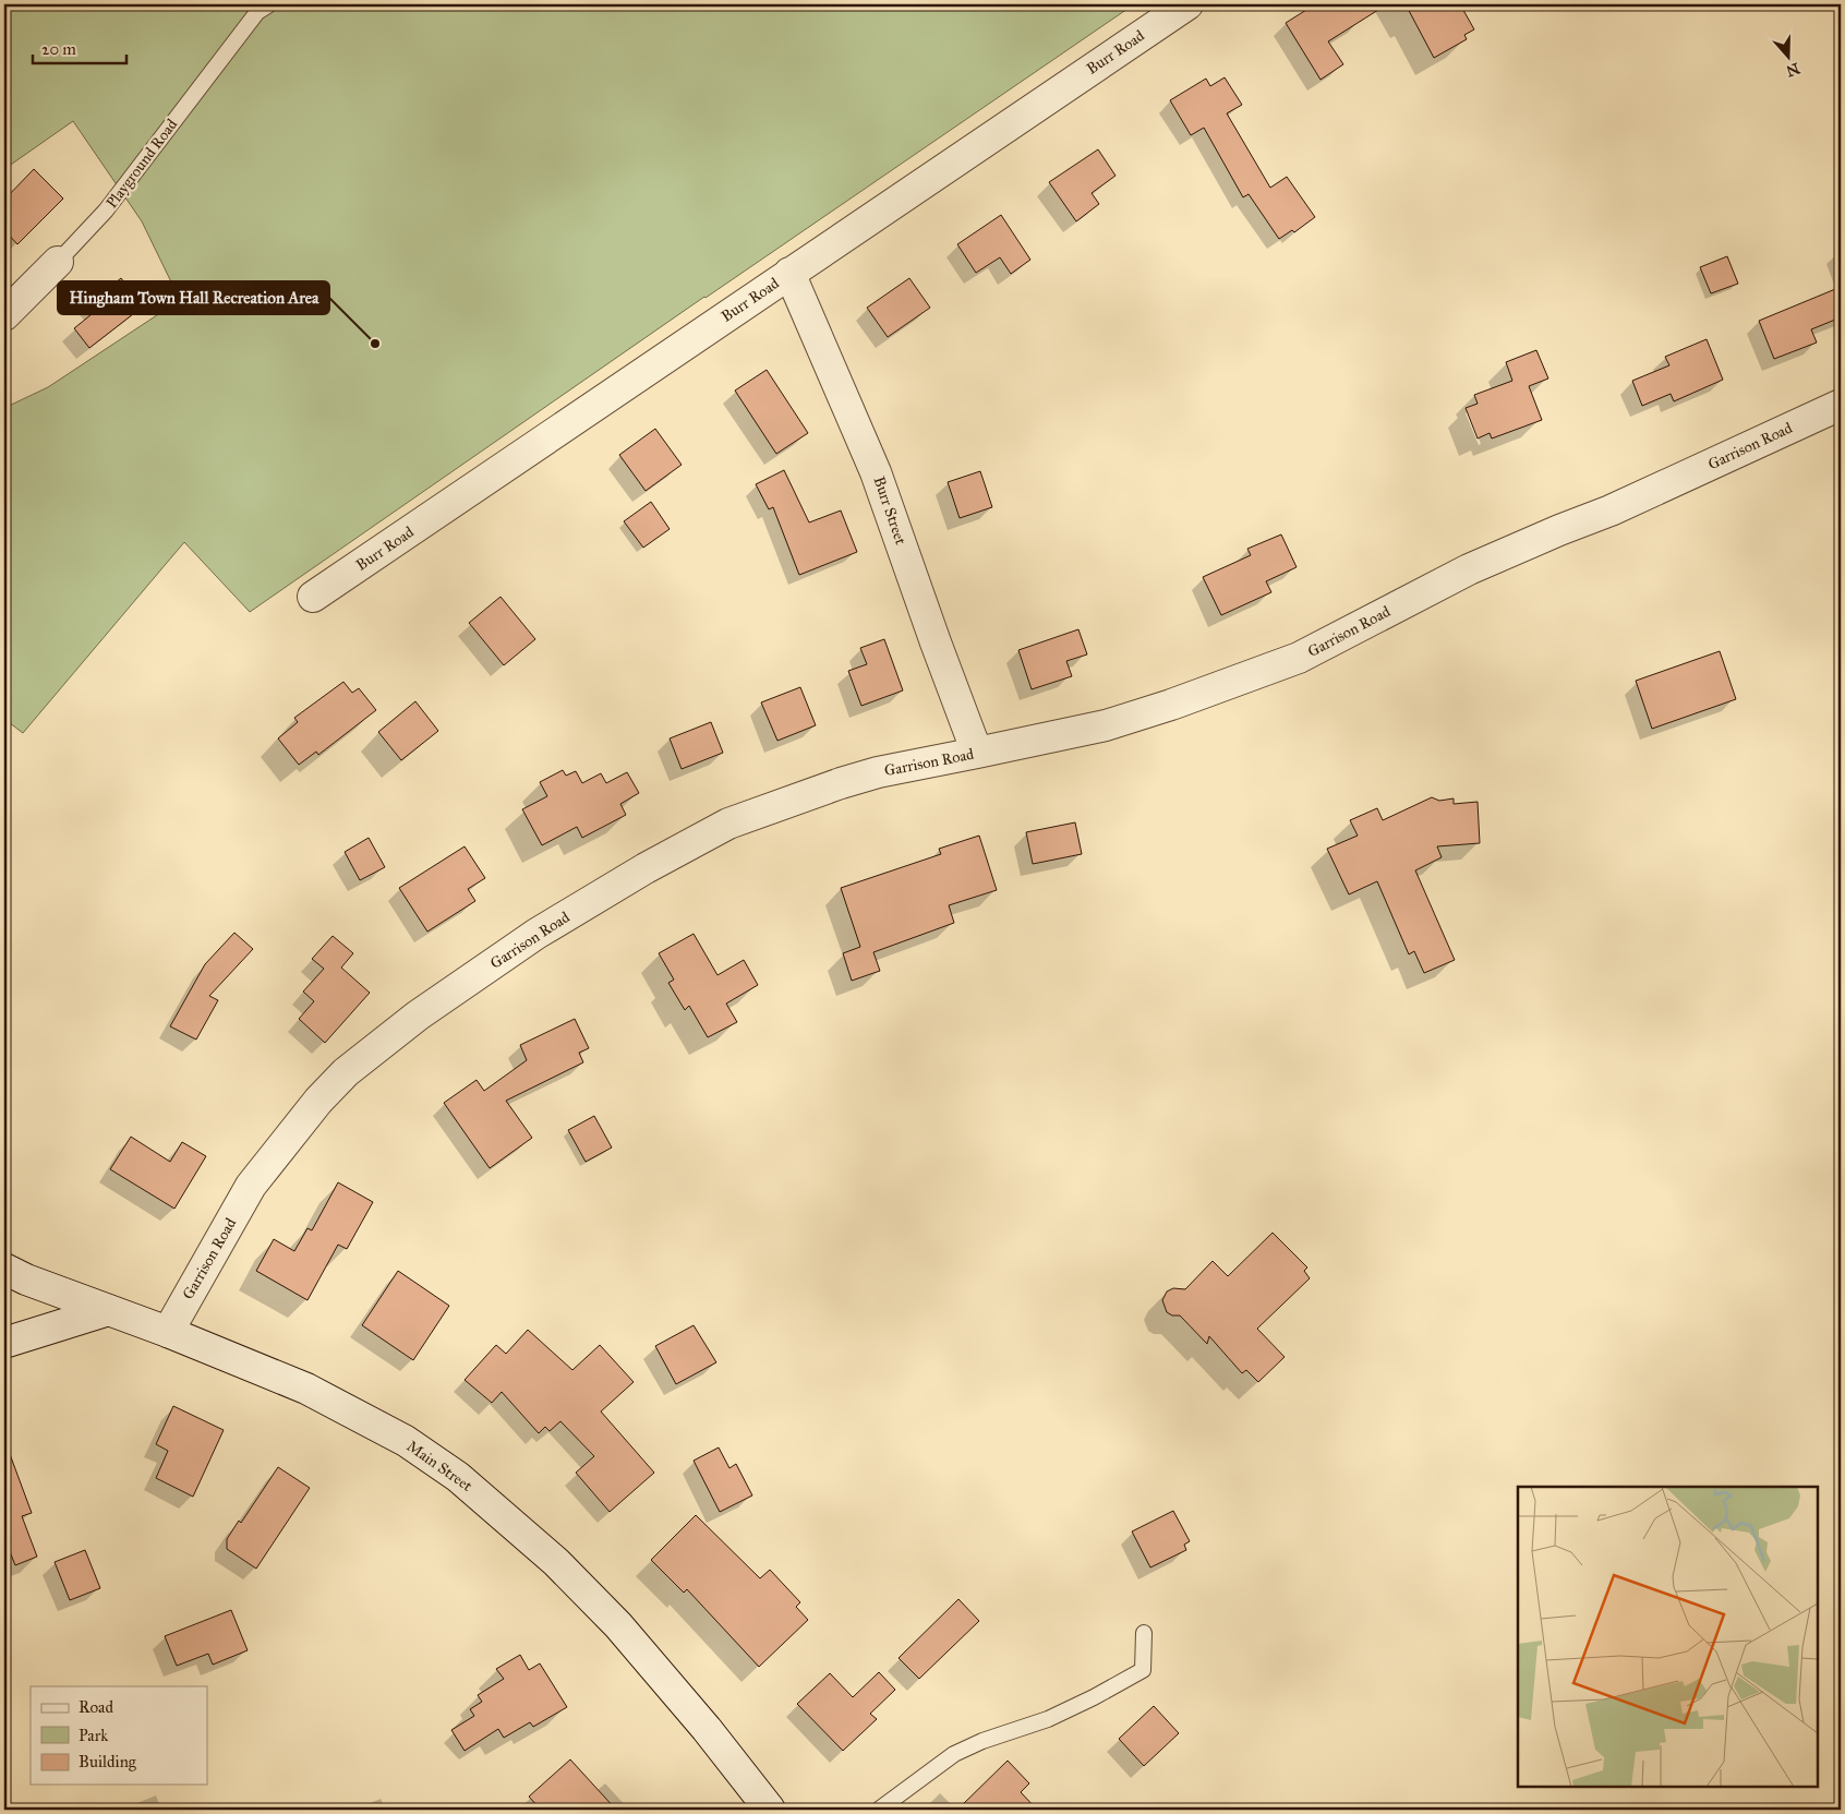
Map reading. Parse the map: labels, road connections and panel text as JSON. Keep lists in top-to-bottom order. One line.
{"streets":{"street":["Burr Road","Playground Road","Garrison Road","Burr Street","Main Street"]},"crossings":[["Burr Road","Burr Street"],["Garrison Road","Burr Street"],["Garrison Road","Main Street"]],"places":["Hingham Town Hall Recreation Area"],"legend":["Road","Park","Building"],"scale_bar":"20 m","north":"bottom"}
